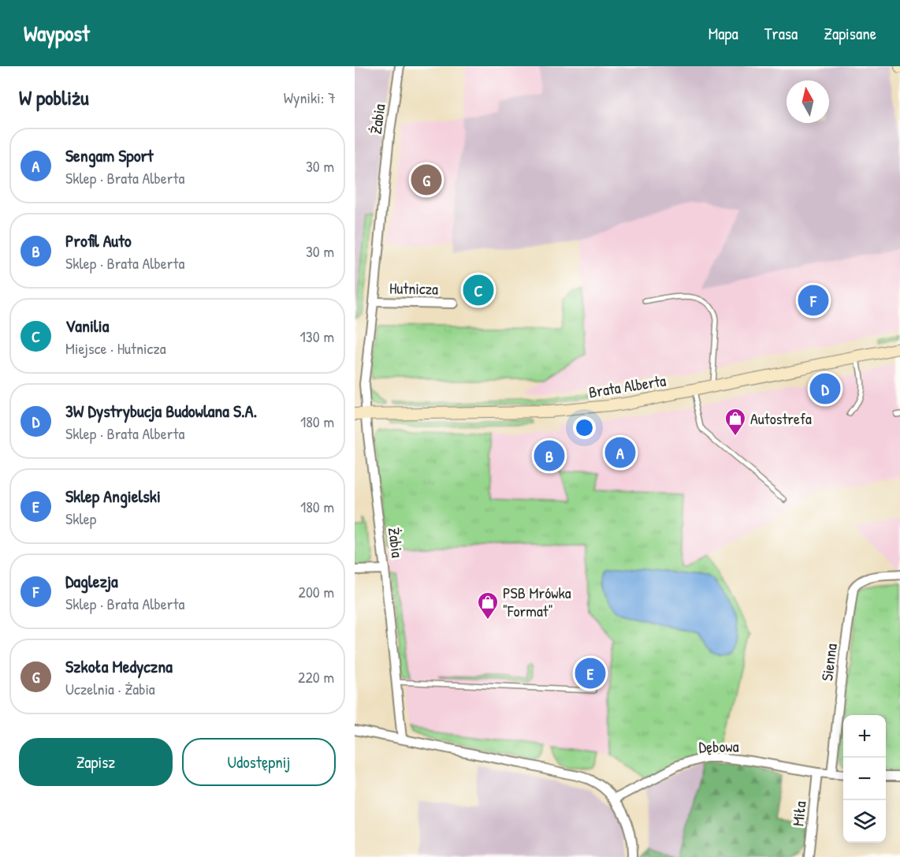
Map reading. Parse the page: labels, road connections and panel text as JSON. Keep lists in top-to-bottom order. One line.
{"streets":{"street":["Żabia","Hutnicza","Brata Alberta","Sienna","Dębowa","Miła"]},"crossings":[["Żabia","Hutnicza"],["Żabia","Brata Alberta"],["Sienna","Dębowa"],["Dębowa","Miła"]],"places":{"shop":["Autostrefa","PSB Mrówka \"Format\""]},"north":"top","page":{"header":"Waypost","nav":["Mapa","Trasa","Zapisane"],"heading":["W pobliżu","Wyniki: 7"],"list":[{"mark":"A","name":"Sengam Sport","note":"Sklep · Brata Alberta","value":"30 m"},{"mark":"B","name":"Profil Auto","note":"Sklep · Brata Alberta","value":"30 m"},{"mark":"C","name":"Vanilia","note":"Miejsce · Hutnicza","value":"130 m"},{"mark":"D","name":"3W Dystrybucja Budowlana S.A.","note":"Sklep · Brata Alberta","value":"180 m"},{"mark":"E","name":"Sklep Angielski","note":"Sklep","value":"180 m"},{"mark":"F","name":"Daglezja","note":"Sklep · Brata Alberta","value":"200 m"},{"mark":"G","name":"Szkoła Medyczna","note":"Uczelnia · Żabia","value":"220 m"}],"pins":["G","C","F","D","A","B","E"],"map_buttons":["+","−"],"buttons":["Zapisz","Udostępnij"]}}
